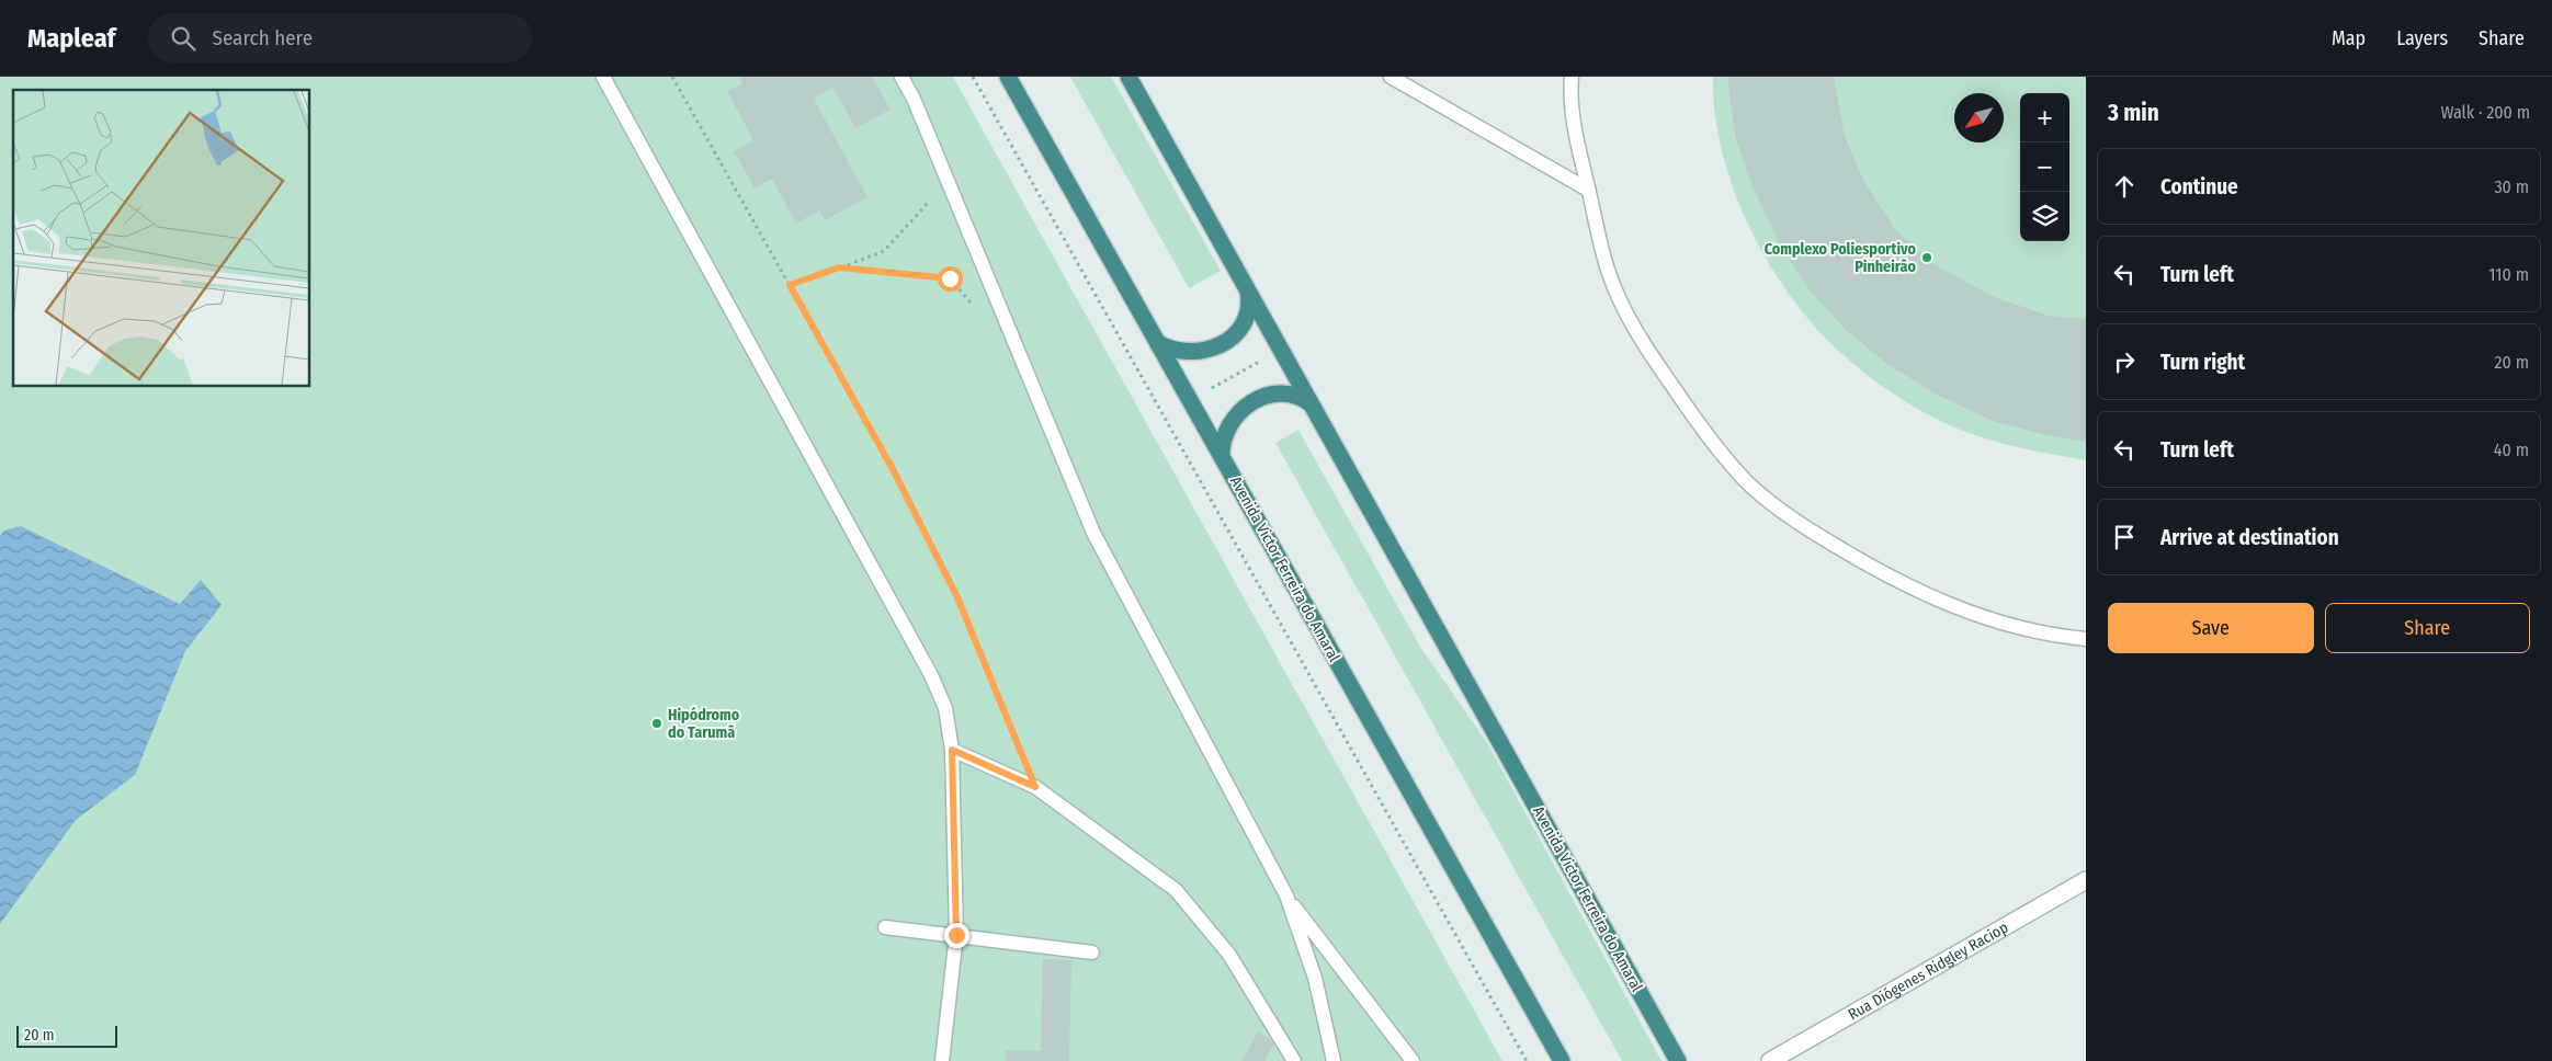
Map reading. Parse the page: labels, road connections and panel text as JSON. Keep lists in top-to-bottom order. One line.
{"streets":{"highway":["Avenida Victor Ferreira do Amaral"],"street":["Rua Diógenes Ridgley Raciop"]},"places":["Complexo Poliesportivo Pinheirão","Hipódromo do Tarumã"],"scale_bar":"20 m","north":"bottom left","page":{"header":"Mapleaf","search":"Search here","nav":["Map","Layers","Share"],"heading":["3 min","Walk · 200 m"],"map_buttons":["+","−"],"list":[["Continue","30 m"],["Turn left","110 m"],["Turn right","20 m"],["Turn left","40 m"],"Arrive at destination"],"buttons":["Save","Share"],"scale":"20 m"}}
